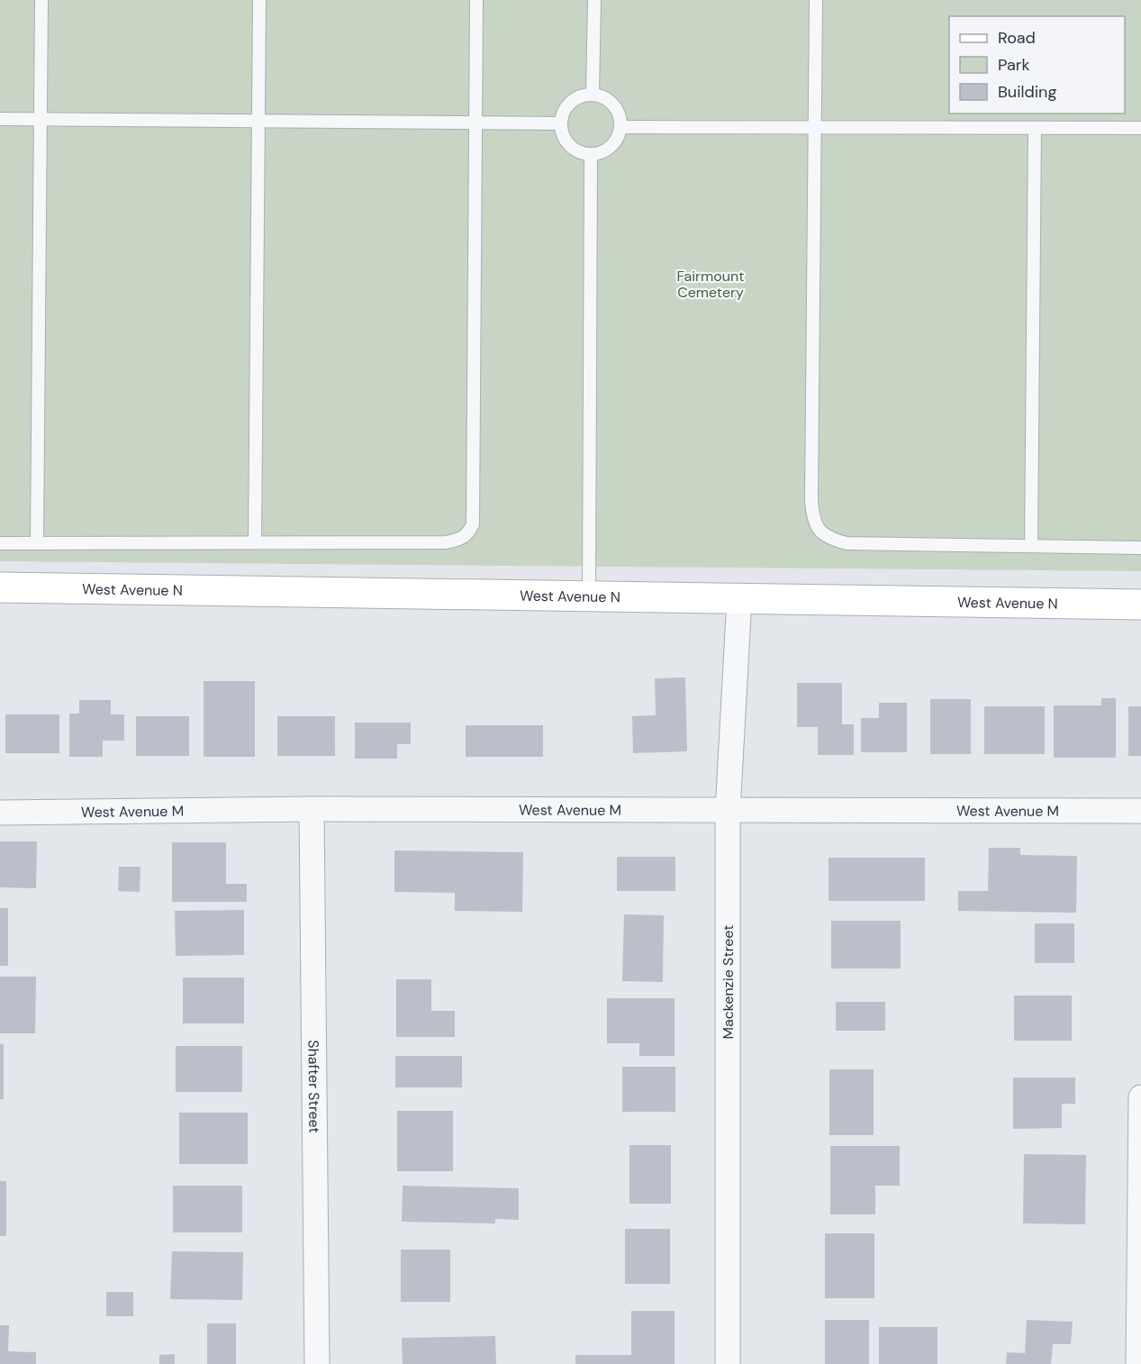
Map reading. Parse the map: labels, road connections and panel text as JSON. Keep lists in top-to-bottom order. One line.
{"streets":{"main road":["West Avenue N"],"street":["West Avenue M","Mackenzie Street","Shafter Street"]},"crossings":[["West Avenue N","Mackenzie Street"],["West Avenue M","Mackenzie Street"],["West Avenue M","Shafter Street"]],"parks":["Fairmount Cemetery"],"legend":["Road","Park","Building"]}
